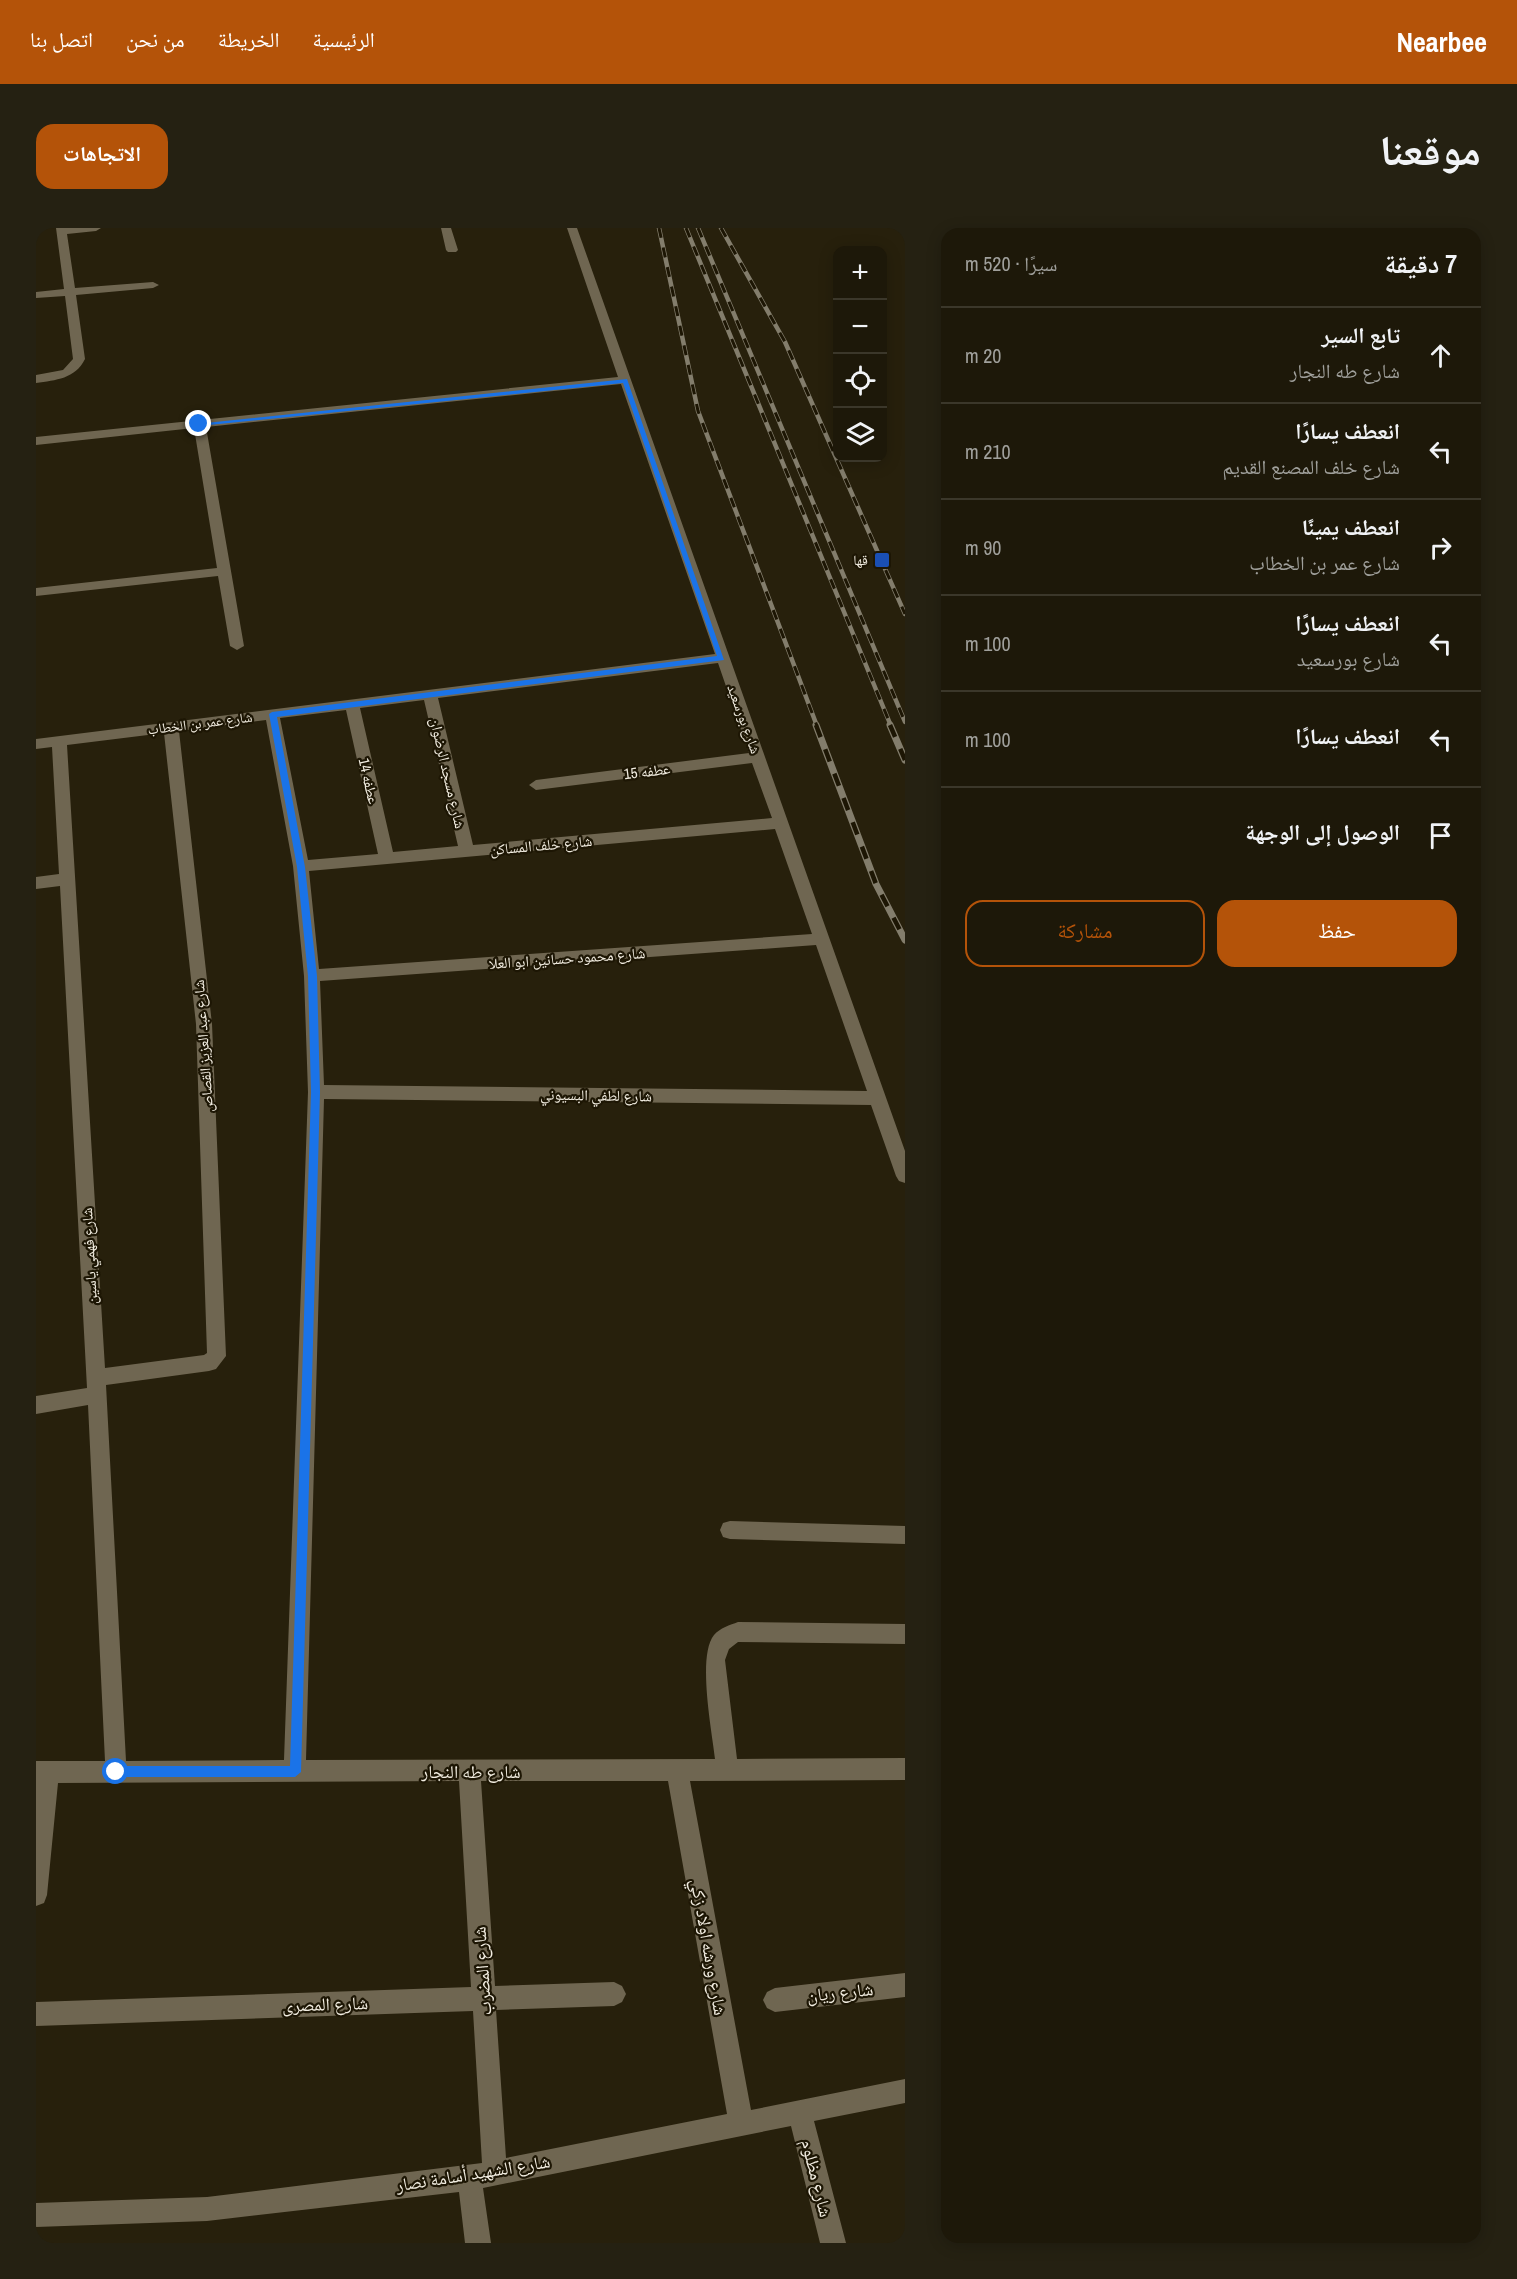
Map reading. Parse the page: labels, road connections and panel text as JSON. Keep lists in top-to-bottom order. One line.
{"streets":{"street":["شارع بورسعيد","شارع عمر بن الخطاب","عطفه 15","شارع مسجد الرضوان","عطفه 14","شارع خلف المساكن","شارع محمود حسانين ابو العلا","شارع عبد العزيز القصاص","شارع لطفي البسيوني","شارع فهمي ياسين","شارع طه النجار","شارع ورشه اولاد زكي","شارع المضرب","شارع ريان","شارع المصرى","شارع الشهيد أسامة نصار","شارع مظلوم"]},"crossings":[["شارع بورسعيد","شارع عمر بن الخطاب"],["شارع بورسعيد","عطفه 15"],["شارع بورسعيد","شارع خلف المساكن"],["شارع بورسعيد","شارع محمود حسانين ابو العلا"],["شارع بورسعيد","شارع لطفي البسيوني"],["شارع عمر بن الخطاب","شارع مسجد الرضوان"],["شارع عمر بن الخطاب","عطفه 14"],["شارع عمر بن الخطاب","شارع عبد العزيز القصاص"],["شارع عمر بن الخطاب","شارع فهمي ياسين"],["شارع مسجد الرضوان","شارع خلف المساكن"],["عطفه 14","شارع خلف المساكن"],["شارع عبد العزيز القصاص","شارع فهمي ياسين"],["شارع فهمي ياسين","شارع طه النجار"],["شارع طه النجار","شارع ورشه اولاد زكي"],["شارع طه النجار","شارع المضرب"],["شارع ورشه اولاد زكي","شارع الشهيد أسامة نصار"],["شارع المضرب","شارع المصرى"],["شارع المضرب","شارع الشهيد أسامة نصار"],["شارع الشهيد أسامة نصار","شارع مظلوم"]],"places":{"transit":["قها"]},"page":{"header":"Nearbee","nav":["الرئيسية","الخريطة","من نحن","اتصل بنا"],"title":"موقعنا","buttons":["الاتجاهات",["حفظ","مشاركة"]],"heading":["7 دقيقة","سيرًا · 520 m"],"map_buttons":["+","−"],"list":[["تابع السير","شارع طه النجار","20 m"],["انعطف يسارًا","شارع خلف المصنع القديم","210 m"],["انعطف يمينًا","شارع عمر بن الخطاب","90 m"],["انعطف يسارًا","شارع بورسعيد","100 m"],["انعطف يسارًا","100 m"],"الوصول إلى الوجهة"]}}
